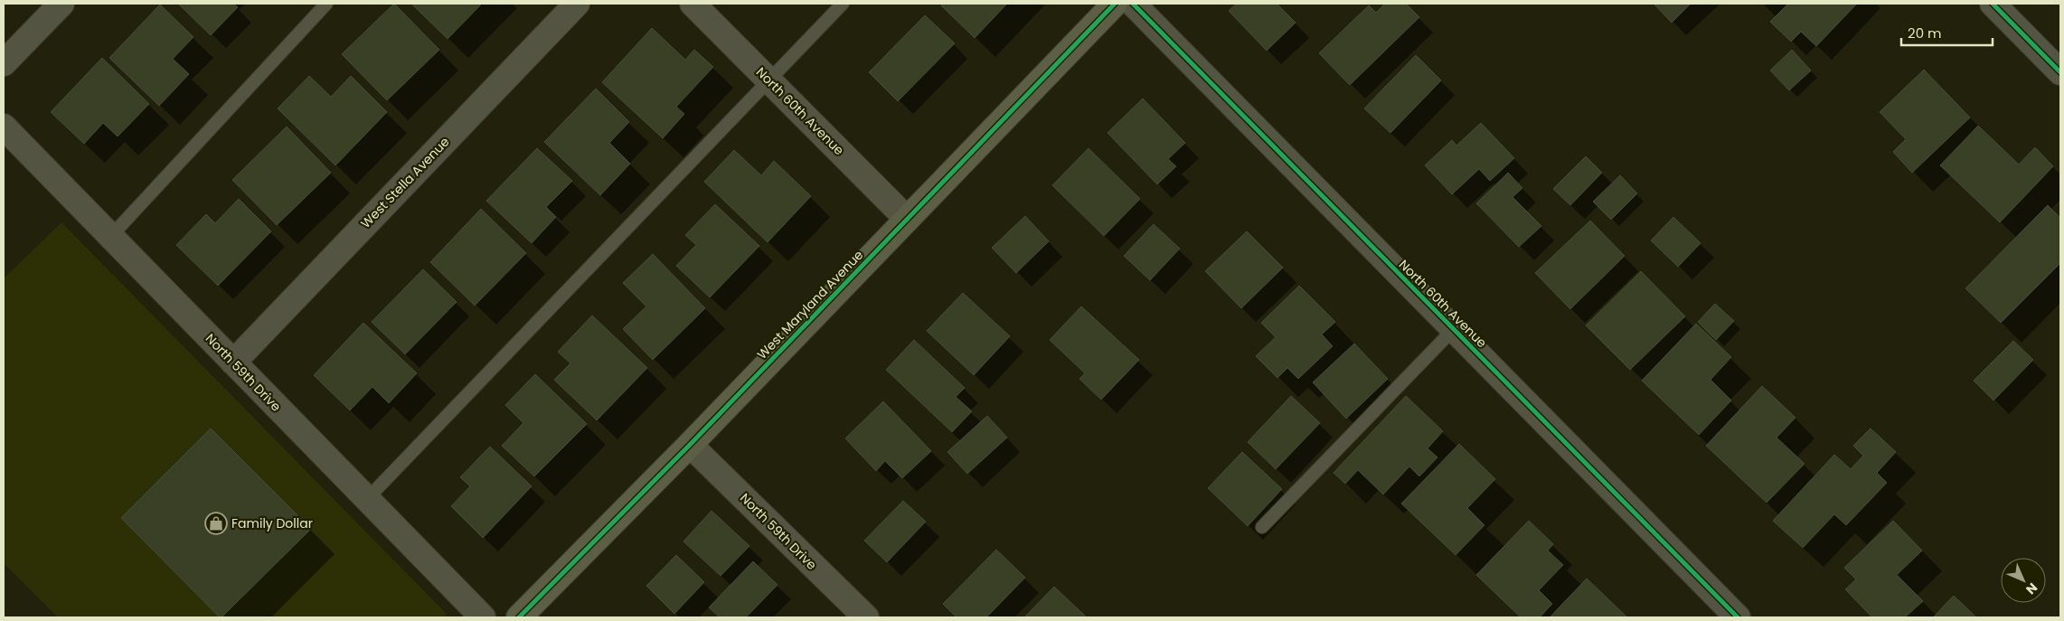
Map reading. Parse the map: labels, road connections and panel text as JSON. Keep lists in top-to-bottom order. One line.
{"streets":{"street":["North 60th Avenue","West Stella Avenue","West Maryland Avenue","North 59th Drive"]},"crossings":[["North 60th Avenue","West Maryland Avenue"],["West Stella Avenue","North 59th Drive"],["West Maryland Avenue","North 59th Drive"]],"places":{"shop":["Family Dollar"]},"scale_bar":"20 m","north":"bottom right"}
